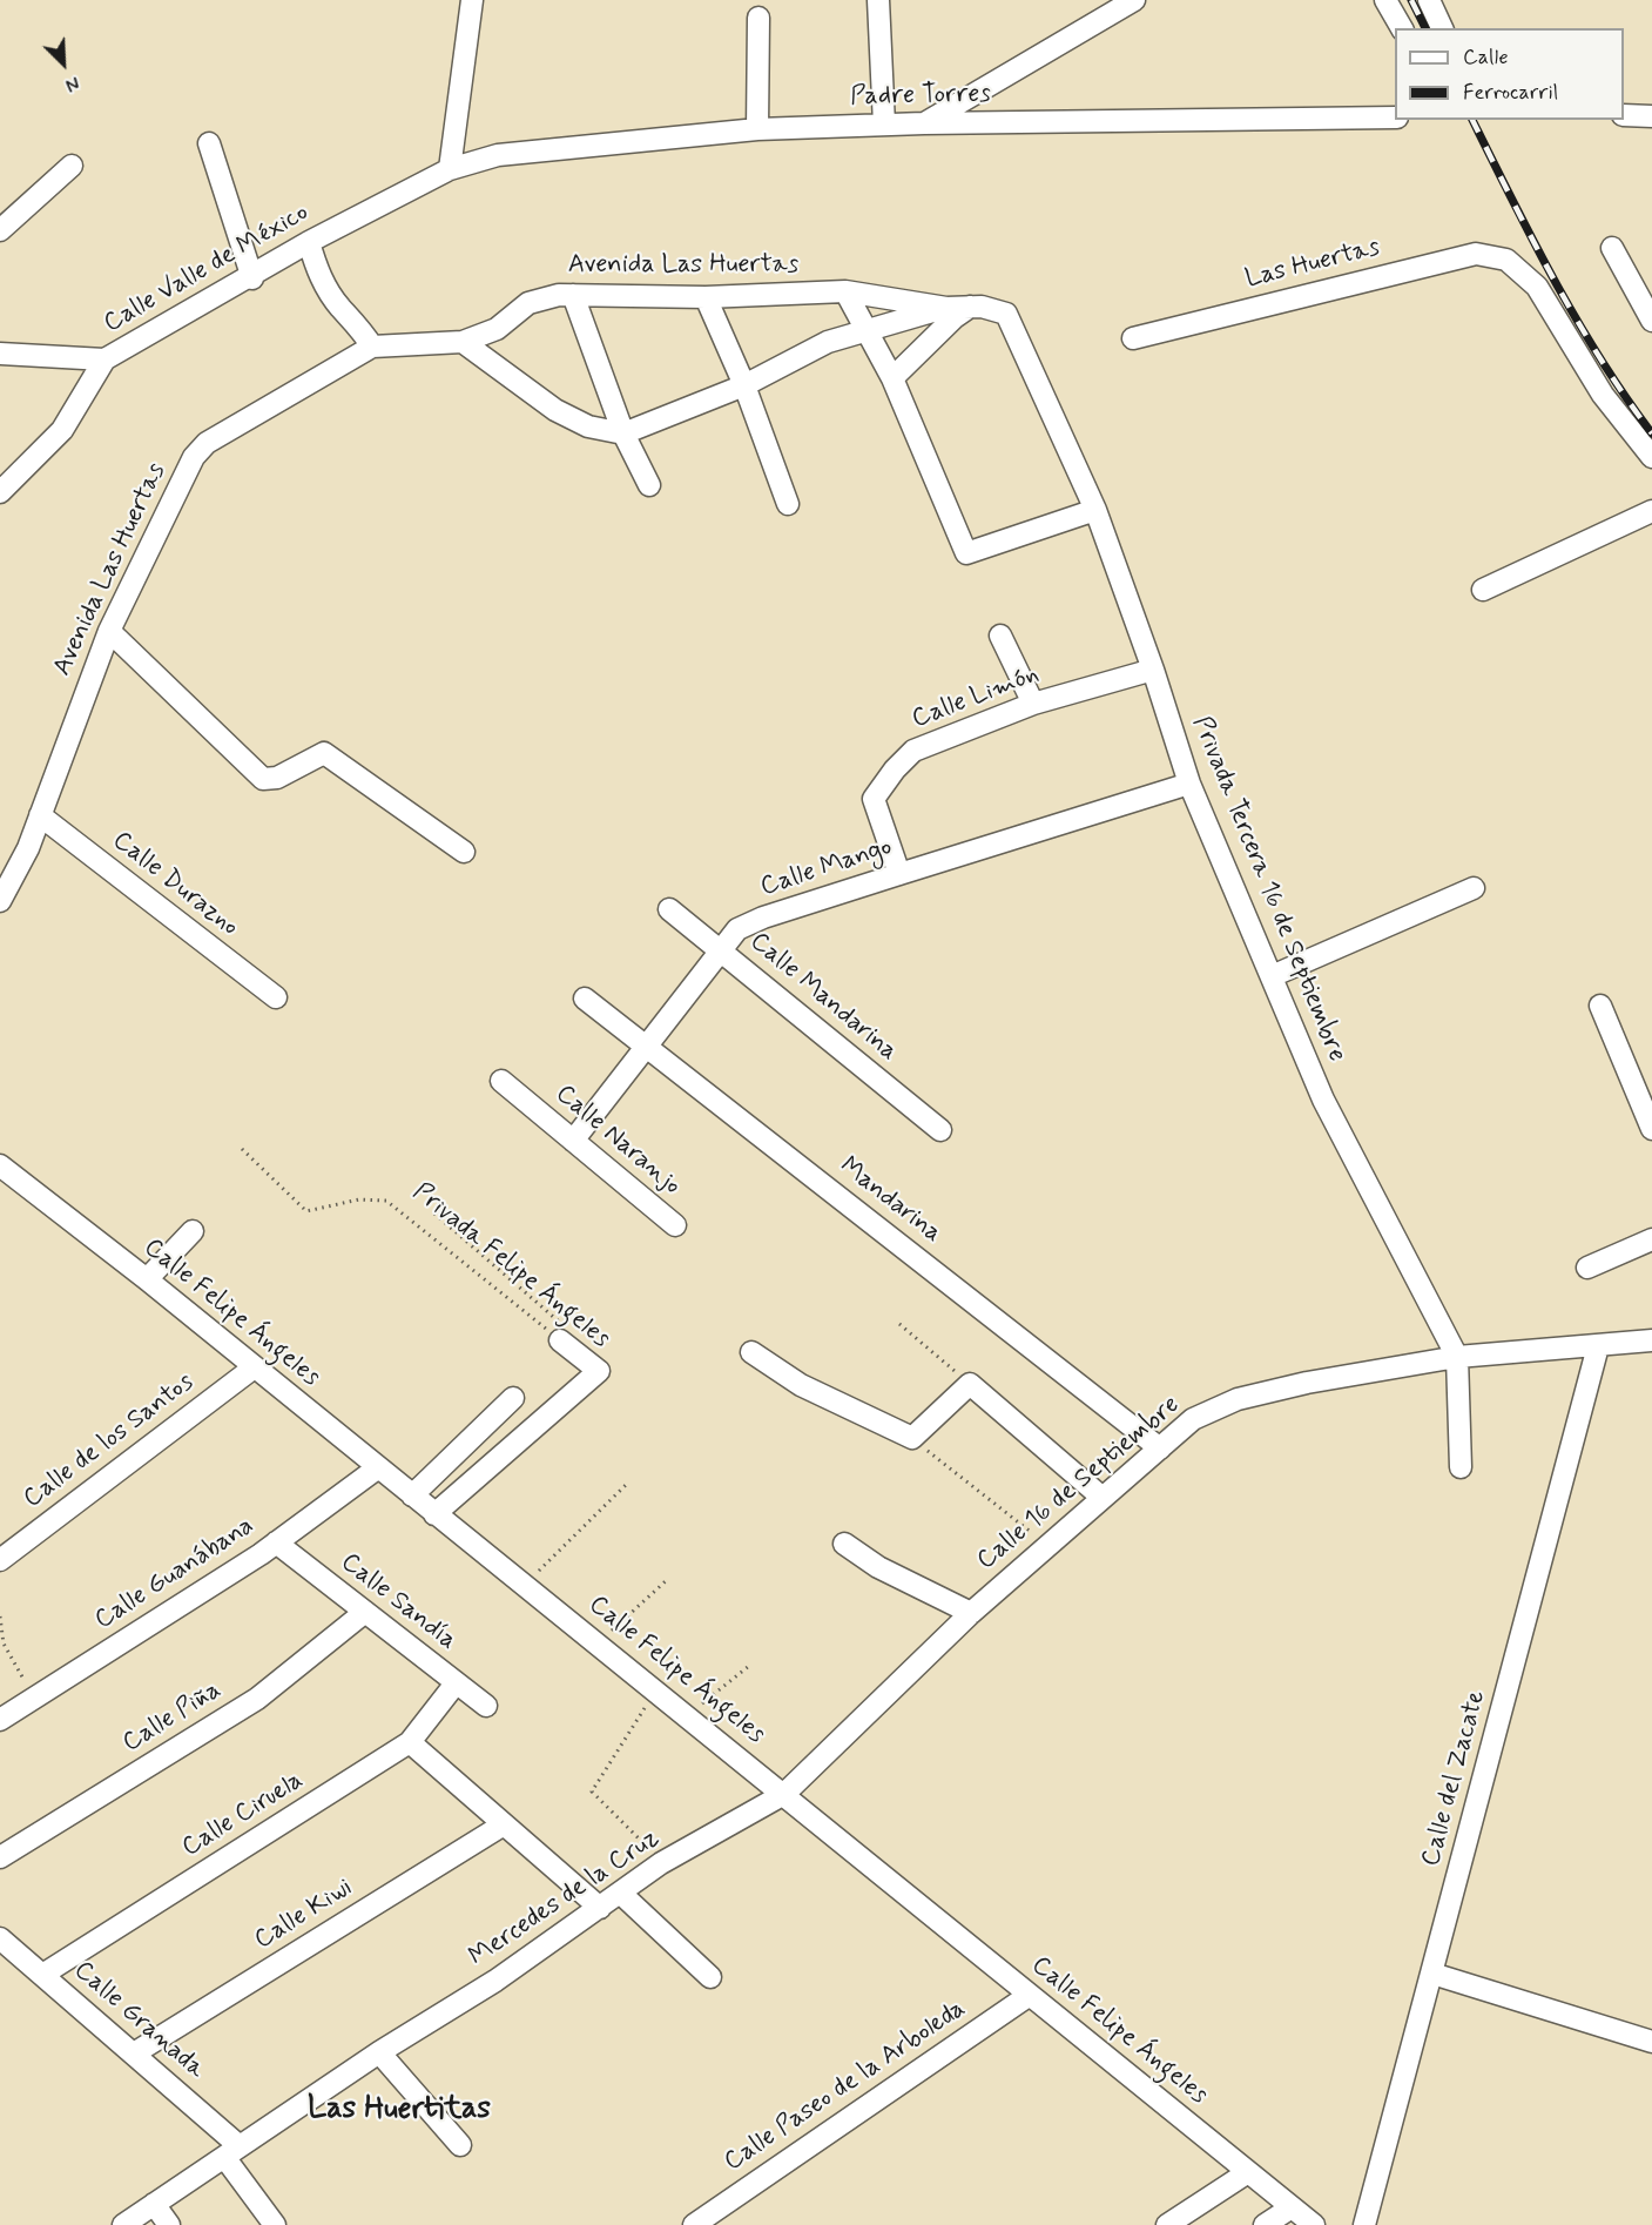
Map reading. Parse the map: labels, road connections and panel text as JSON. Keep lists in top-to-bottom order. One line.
{"streets":{"street":["Padre Torres","Las Huertas","Avenida Las Huertas","Calle Valle de México","Calle Limón","Calle Mango","Calle Durazno","Privada Tercera 16 de Septiembre","Calle Mandarina","Calle Naranjo","Mandarina","Privada Felipe Ángeles","Calle Felipe Ángeles","Calle de los Santos","Calle 16 de Septiembre","Calle Guanábana","Calle Sandía","Calle Piña","Calle del Zacate","Calle Ciruela","Mercedes de la Cruz","Calle Kiwi","Calle Granada","Calle Paseo de la Arboleda"]},"crossings":[["Padre Torres","Calle Valle de México"],["Avenida Las Huertas","Calle Durazno"],["Avenida Las Huertas","Privada Tercera 16 de Septiembre"],["Calle Limón","Calle Mango"],["Calle Limón","Privada Tercera 16 de Septiembre"],["Calle Mango","Privada Tercera 16 de Septiembre"],["Calle Mango","Calle Mandarina"],["Calle Mango","Calle Naranjo"],["Calle Mango","Mandarina"],["Privada Tercera 16 de Septiembre","Calle 16 de Septiembre"],["Mandarina","Calle 16 de Septiembre"],["Privada Felipe Ángeles","Calle Felipe Ángeles"],["Calle Felipe Ángeles","Calle de los Santos"],["Calle Felipe Ángeles","Calle 16 de Septiembre"],["Calle Felipe Ángeles","Calle Guanábana"],["Calle Felipe Ángeles","Mercedes de la Cruz"],["Calle Felipe Ángeles","Calle Paseo de la Arboleda"],["Calle 16 de Septiembre","Calle del Zacate"],["Calle 16 de Septiembre","Mercedes de la Cruz"],["Calle Guanábana","Calle Sandía"],["Calle Sandía","Calle Piña"],["Calle Sandía","Calle Ciruela"],["Calle Ciruela","Calle Granada"],["Mercedes de la Cruz","Calle Granada"],["Calle Kiwi","Calle Granada"]],"districts":["Las Huertitas"],"legend":["Calle","Ferrocarril"],"north":"bottom right"}
